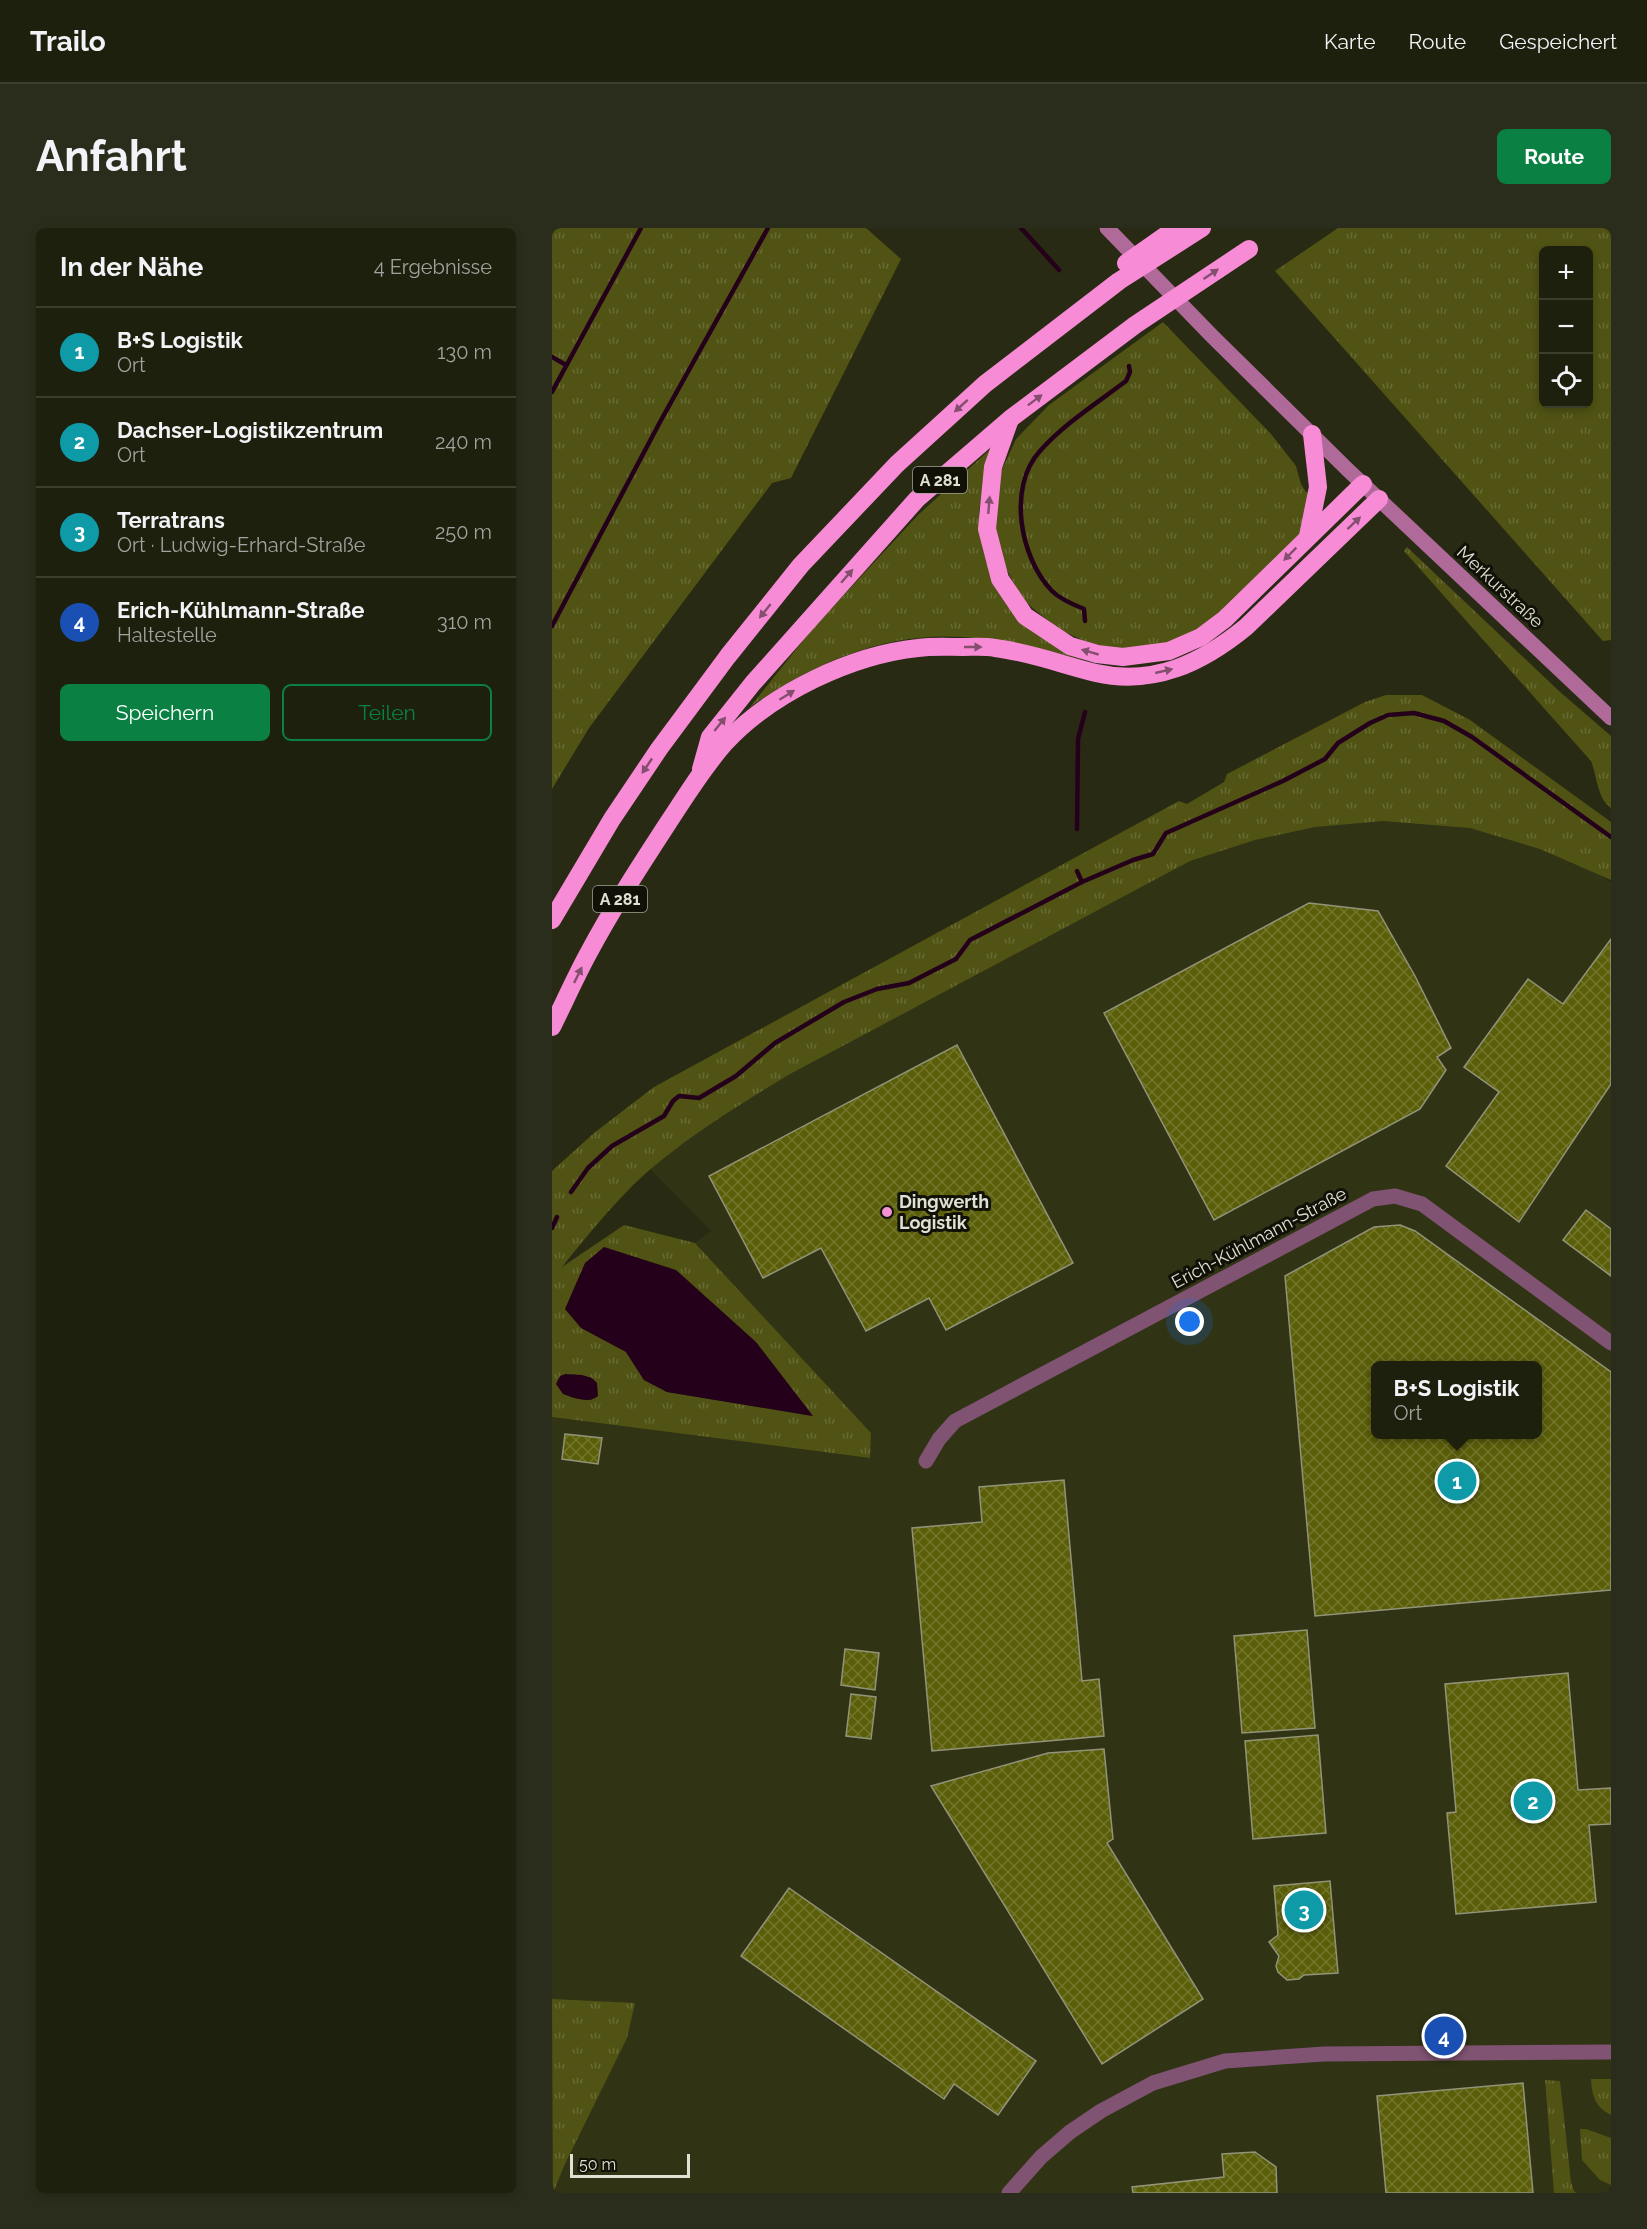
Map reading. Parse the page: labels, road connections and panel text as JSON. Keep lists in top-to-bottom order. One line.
{"streets":{"highway":["A 281"],"street":["Merkurstraße","Erich-Kühlmann-Straße"]},"places":["Dingwerth Logistik"],"scale_bar":"50 m","page":{"header":"Trailo","nav":["Karte","Route","Gespeichert"],"buttons":["Route",["Speichern","Teilen"]],"title":"Anfahrt","heading":["In der Nähe","4 Ergebnisse"],"map_buttons":["+","−"],"list":[{"mark":"1","name":"B+S Logistik","note":"Ort","value":"130 m"},{"mark":"2","name":"Dachser-Logistikzentrum","note":"Ort","value":"240 m"},{"mark":"3","name":"Terratrans","note":"Ort · Ludwig-Erhard-Straße","value":"250 m"},{"mark":"4","name":"Erich-Kühlmann-Straße","note":"Haltestelle","value":"310 m"}],"popup":["B+S Logistik","Ort"],"pins":["1","2","3","4"],"scale":"50 m"}}
